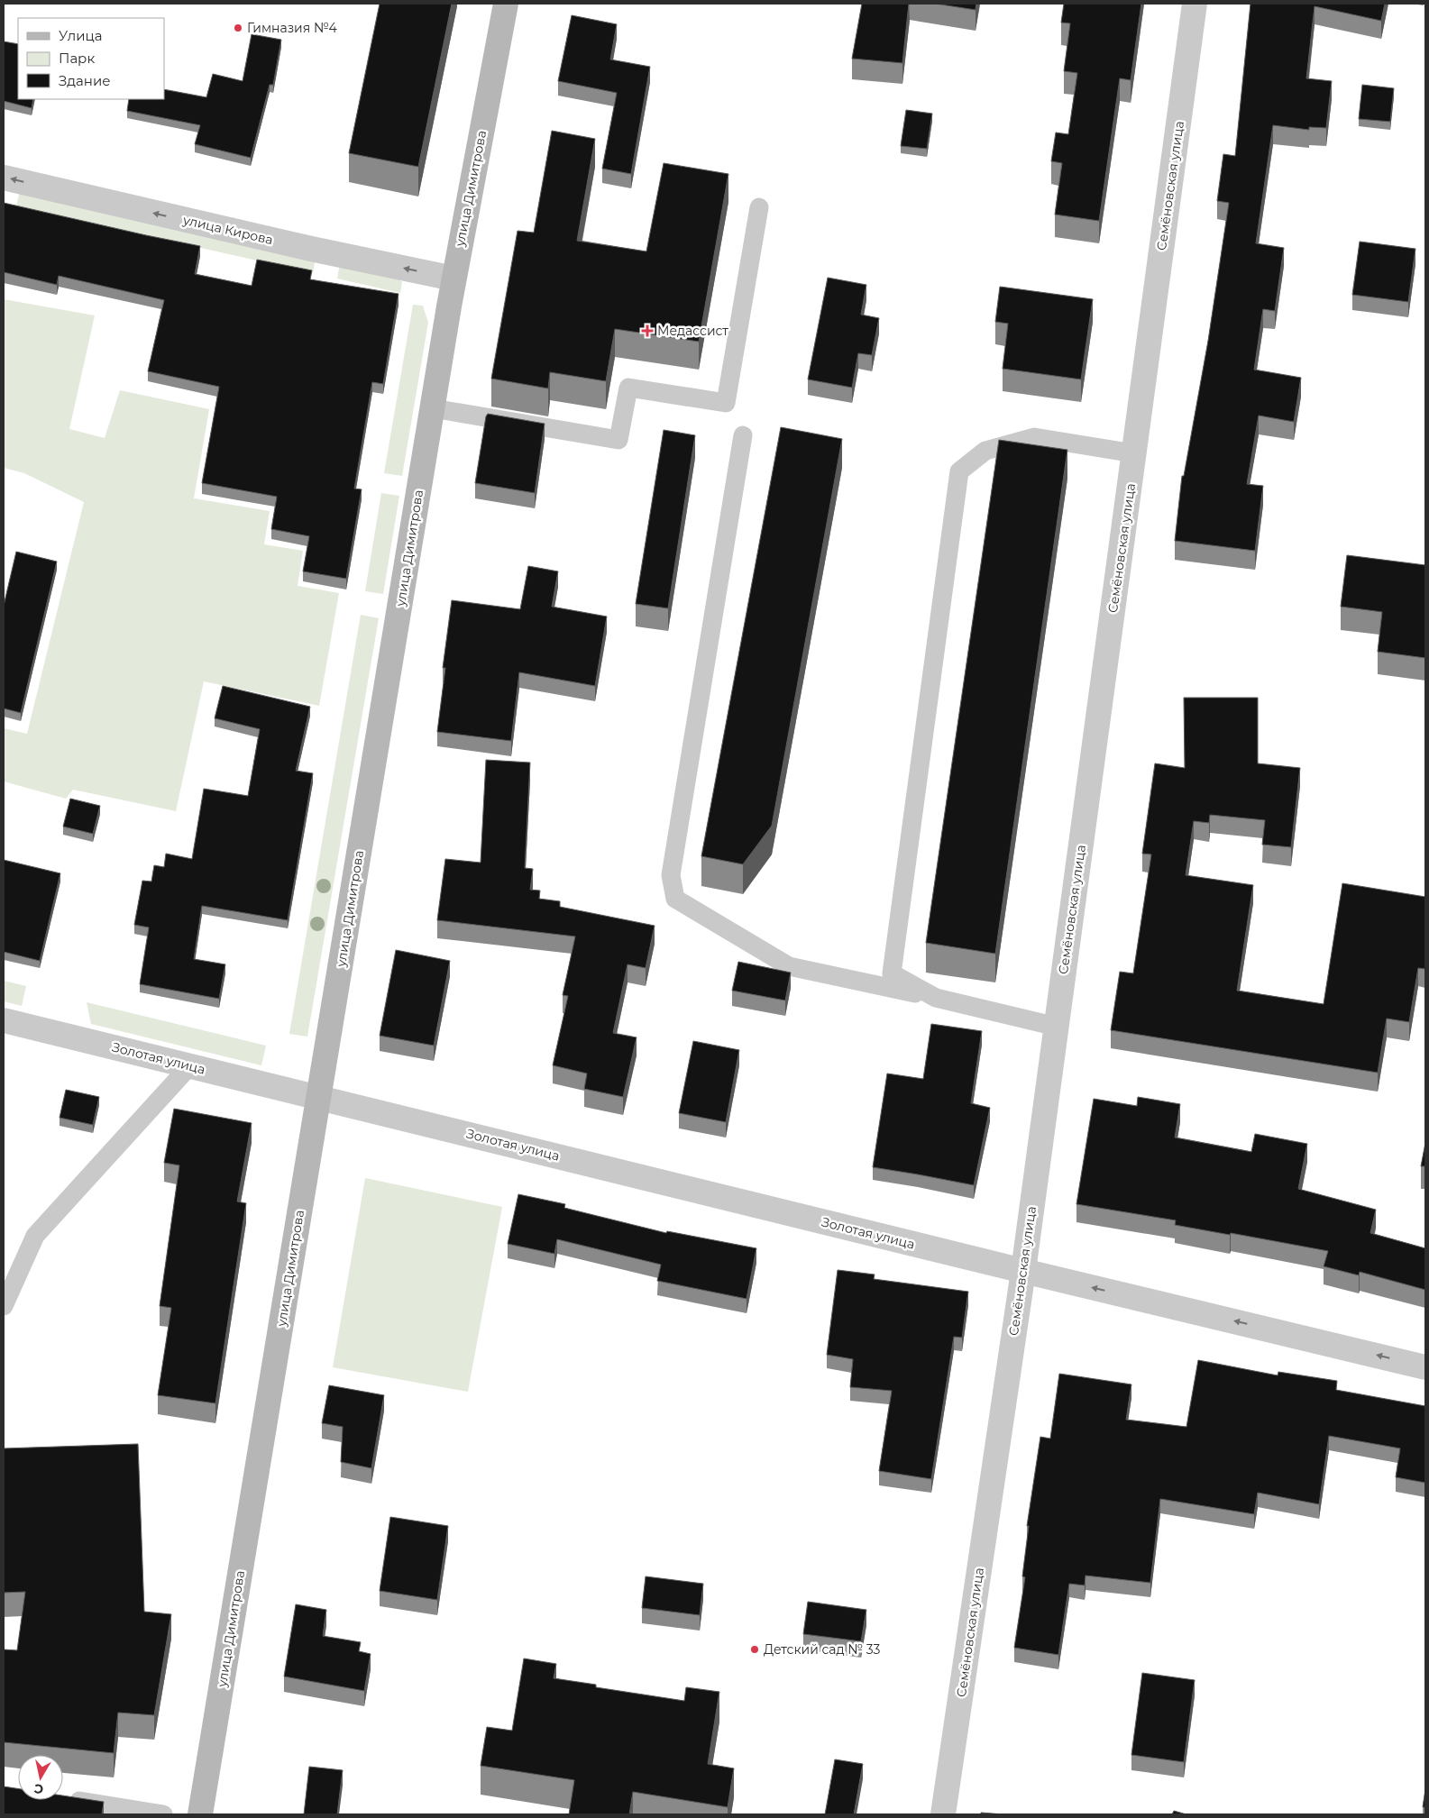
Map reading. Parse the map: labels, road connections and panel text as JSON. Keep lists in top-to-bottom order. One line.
{"streets":{"main road":["улица Димитрова"],"street":["Семёновская улица","улица Кирова","Золотая улица"]},"crossings":[["Семёновская улица","Золотая улица"],["улица Димитрова","улица Кирова"],["улица Димитрова","Золотая улица"]],"one_way":["улица Кирова"],"places":{"other":["Гимназия №4","Детский сад № 33"],"health":["Медассист"]},"legend":["Улица","Парк","Здание"],"north":"bottom"}
